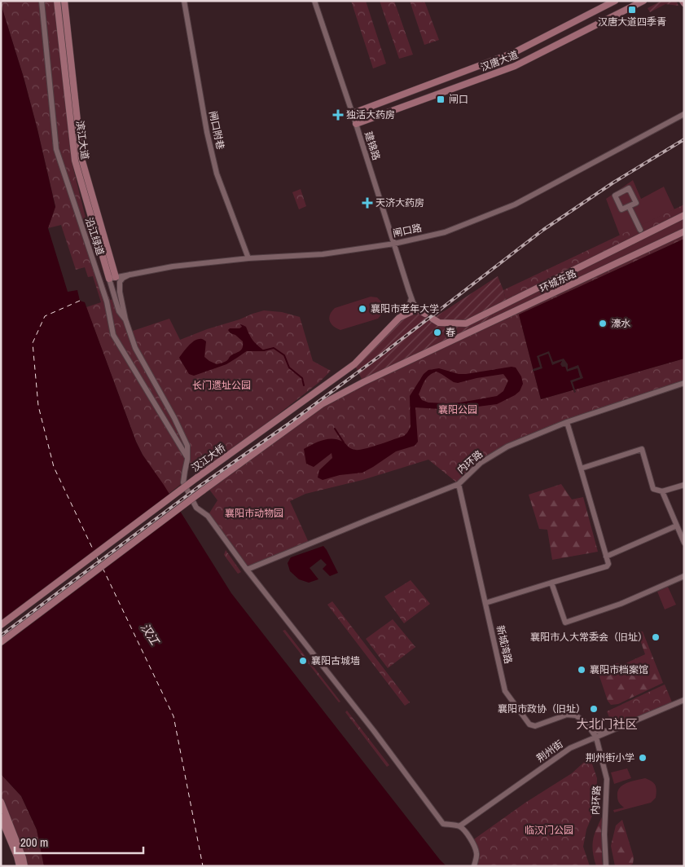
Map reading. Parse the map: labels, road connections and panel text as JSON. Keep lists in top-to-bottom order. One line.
{"streets":{"main road":["汉唐大道","滨江大道","环城东路","汉江大桥"],"street":["闸口附巷","建锦路","闸口路","沿江绿道","内环路","新城湾路","荆州街"]},"crossings":[["汉唐大道","建锦路"],["闸口附巷","闸口路"],["滨江大道","闸口路"],["建锦路","闸口路"],["建锦路","汉江大桥"],["内环路","新城湾路"],["内环路","荆州街"],["新城湾路","荆州街"]],"districts":["大北门社区"],"water":["汉江"],"parks":["长门遗址公园","襄阳公园","襄阳市动物园","临汉门公园"],"places":{"transit":["汉唐大道四季青","闸口"],"health":["独活大药房","天济大药房"],"other":["襄阳市老年大学","濠水","春","襄阳市人大常委会（旧址）","襄阳古城墙","襄阳市档案馆","襄阳市政协（旧址）","荆州街小学"]},"scale_bar":"200 m"}
